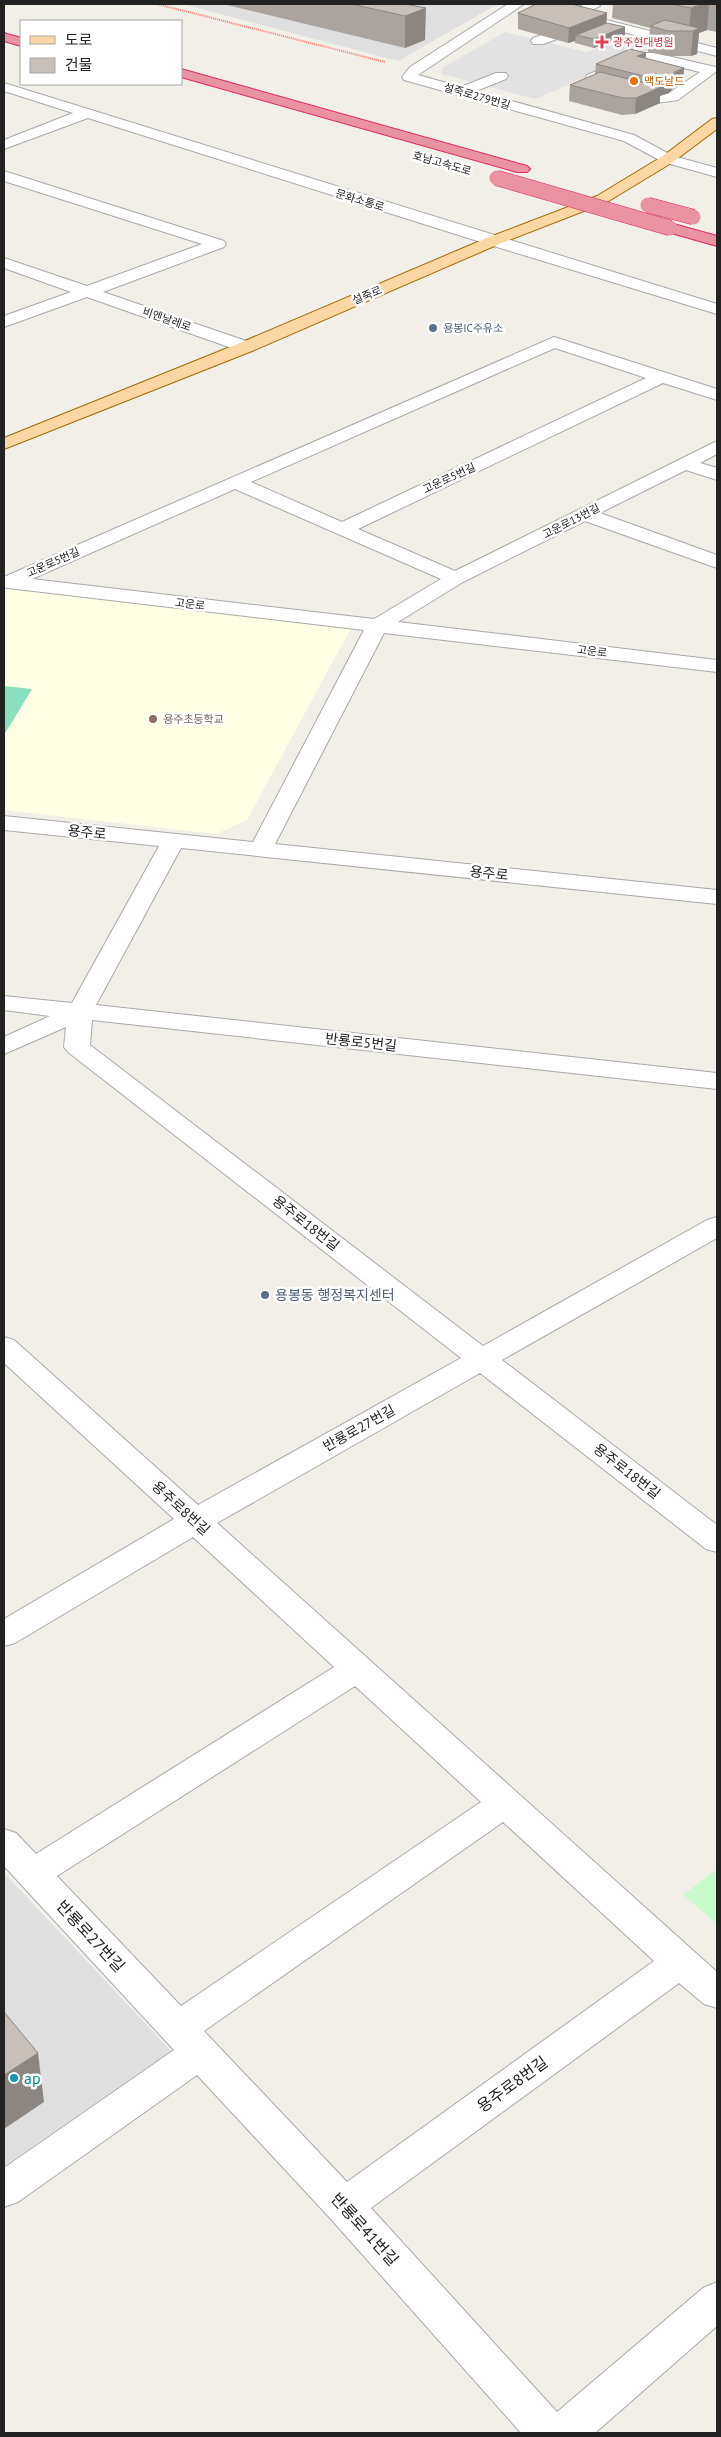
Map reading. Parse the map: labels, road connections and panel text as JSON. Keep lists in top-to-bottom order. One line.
{"streets":{"highway":["호남고속도로"],"main road":["설죽로"],"street":["설죽로279번길","문화소통로","비엔날레로","고운로5번길","고운로13번길","고운로","용주로","반룡로5번길","용주로18번길","반룡로27번길","용주로8번길","반룡로41번길"]},"crossings":[["설죽로279번길","설죽로"],["문화소통로","설죽로"],["설죽로","비엔날레로"],["고운로5번길","고운로"],["고운로13번길","고운로"],["용주로","용주로18번길"],["반룡로5번길","용주로18번길"],["용주로18번길","반룡로27번길"],["반룡로27번길","용주로8번길"],["반룡로27번길","반룡로41번길"],["용주로8번길","반룡로41번길"]],"places":{"health":["광주현대병원"],"other":["맥도날드","용봉IC주유소","용주초등학교","용봉동 행정복지센터","ap"]},"legend":["도로","건물"]}
